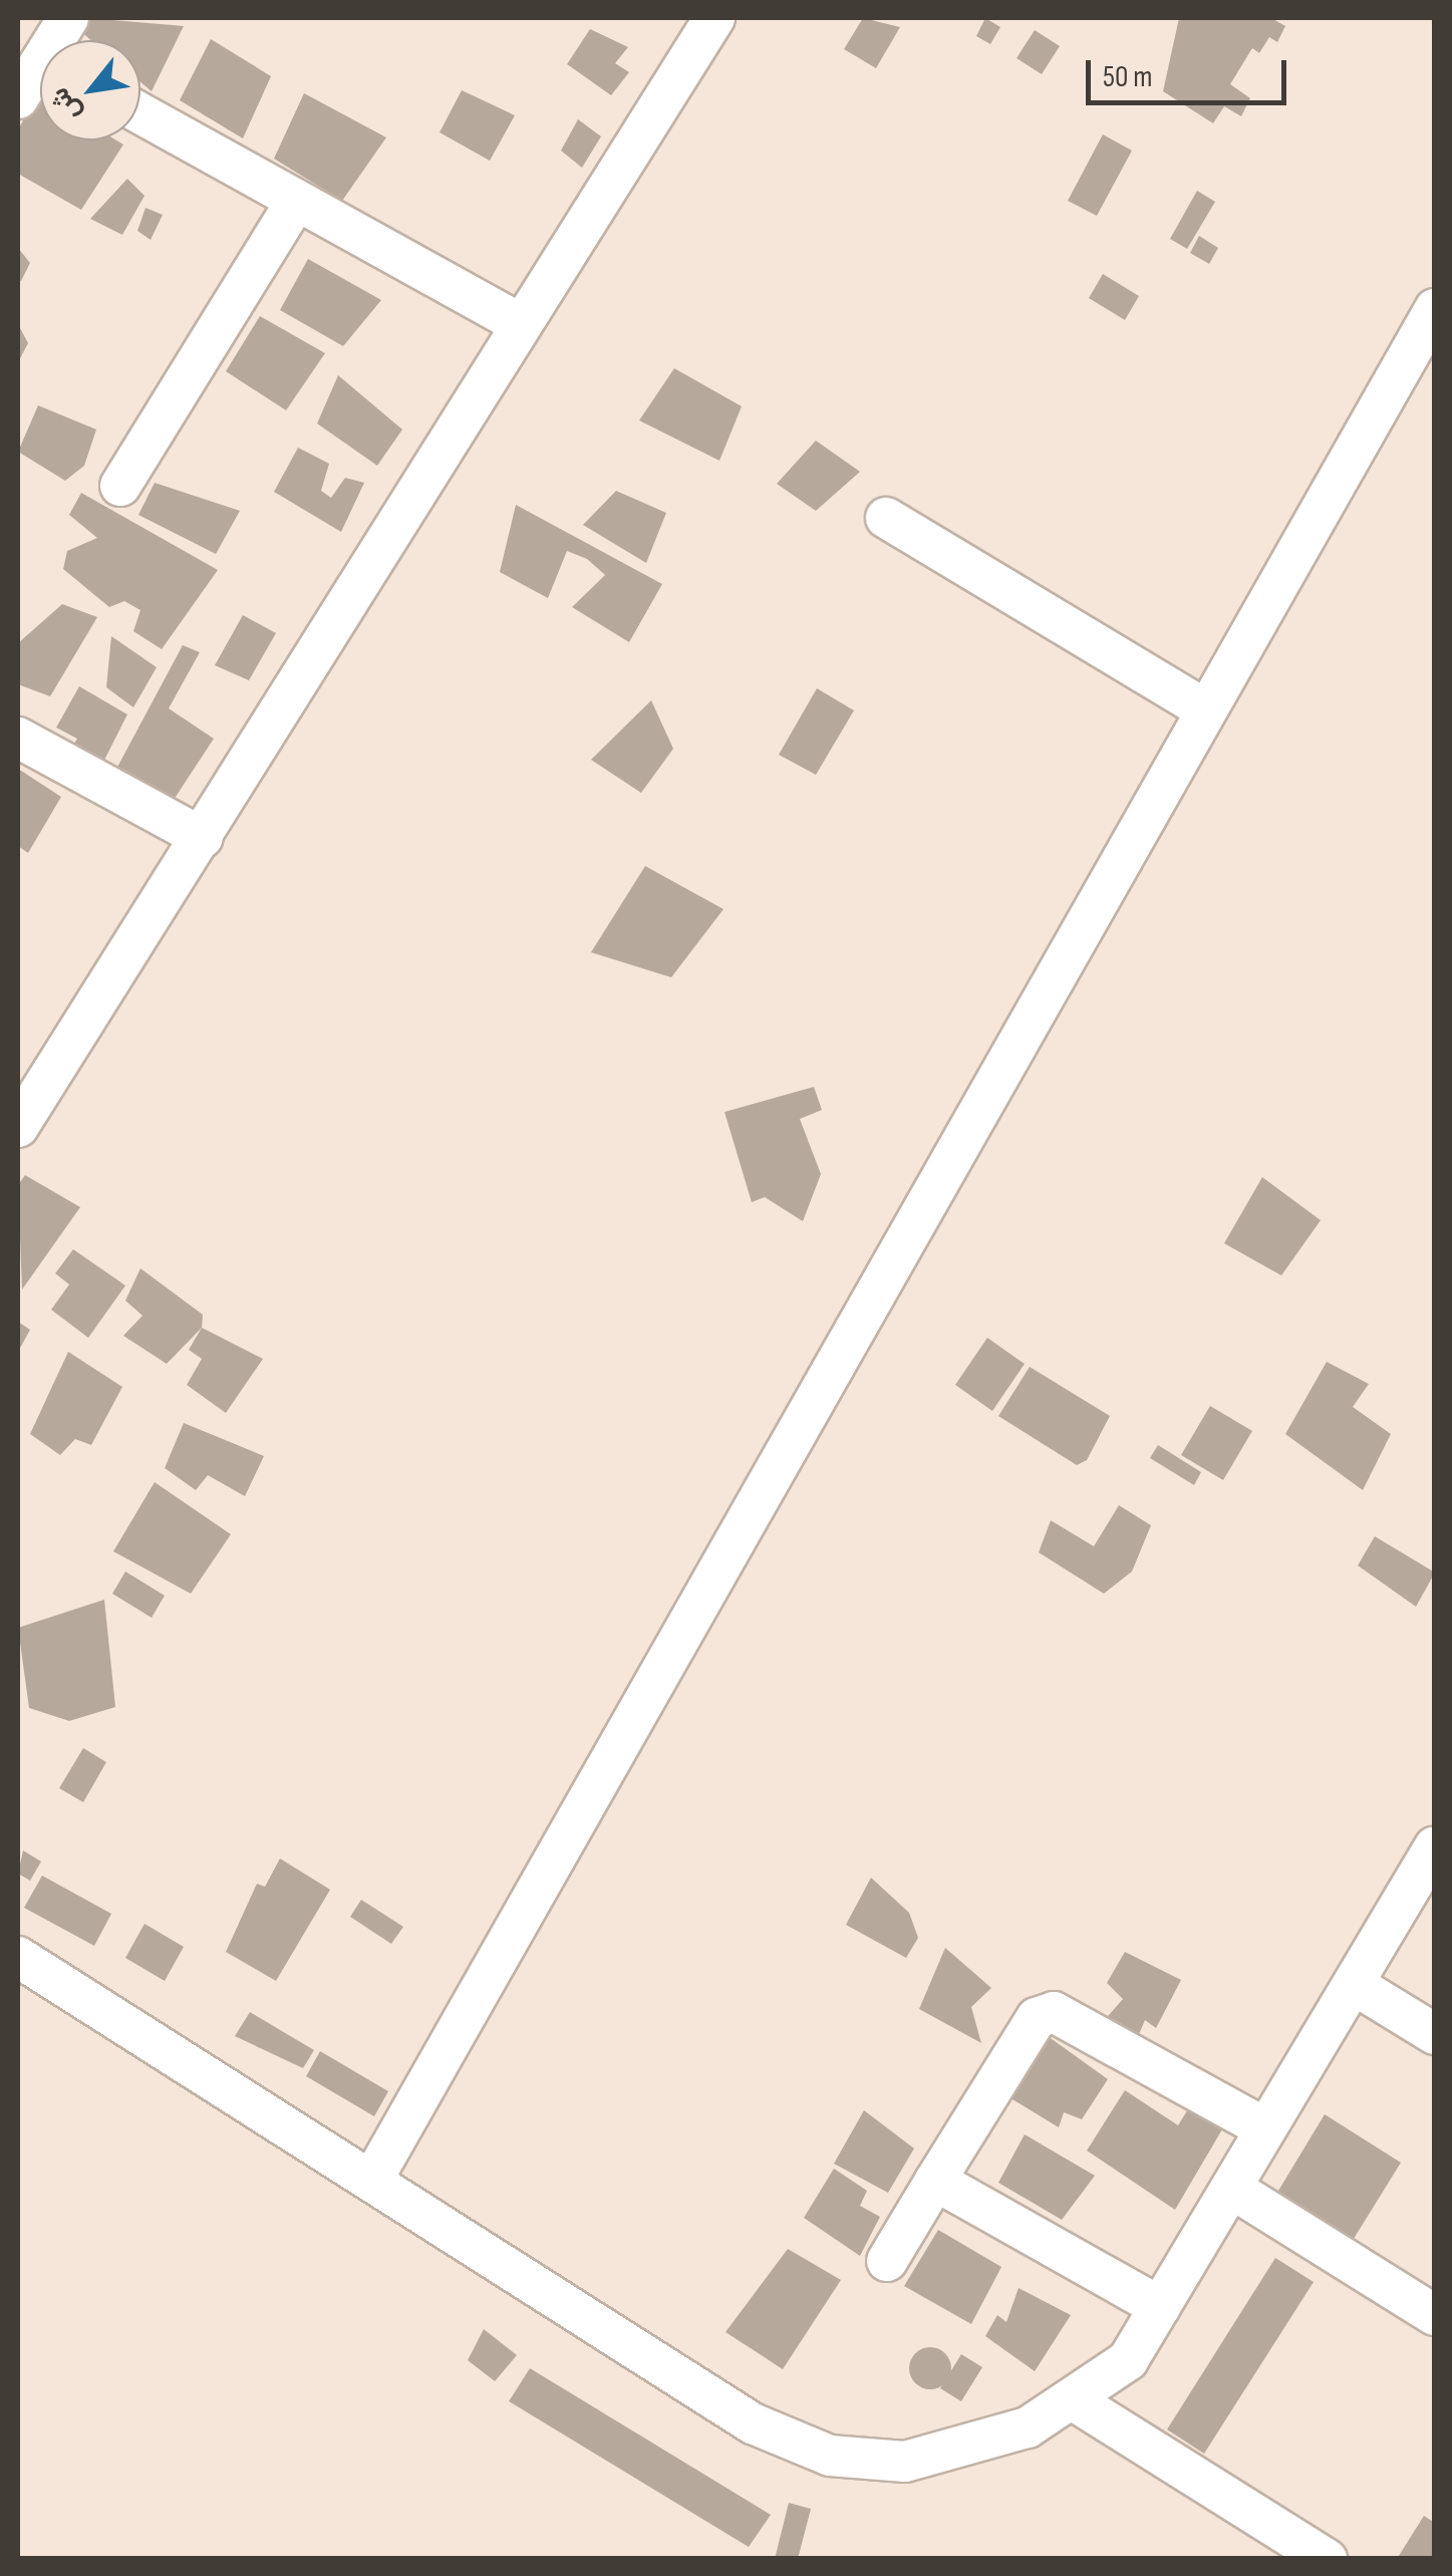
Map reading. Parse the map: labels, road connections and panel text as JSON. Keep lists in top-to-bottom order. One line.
{"scale_bar":"50 m","north":"bottom left"}
